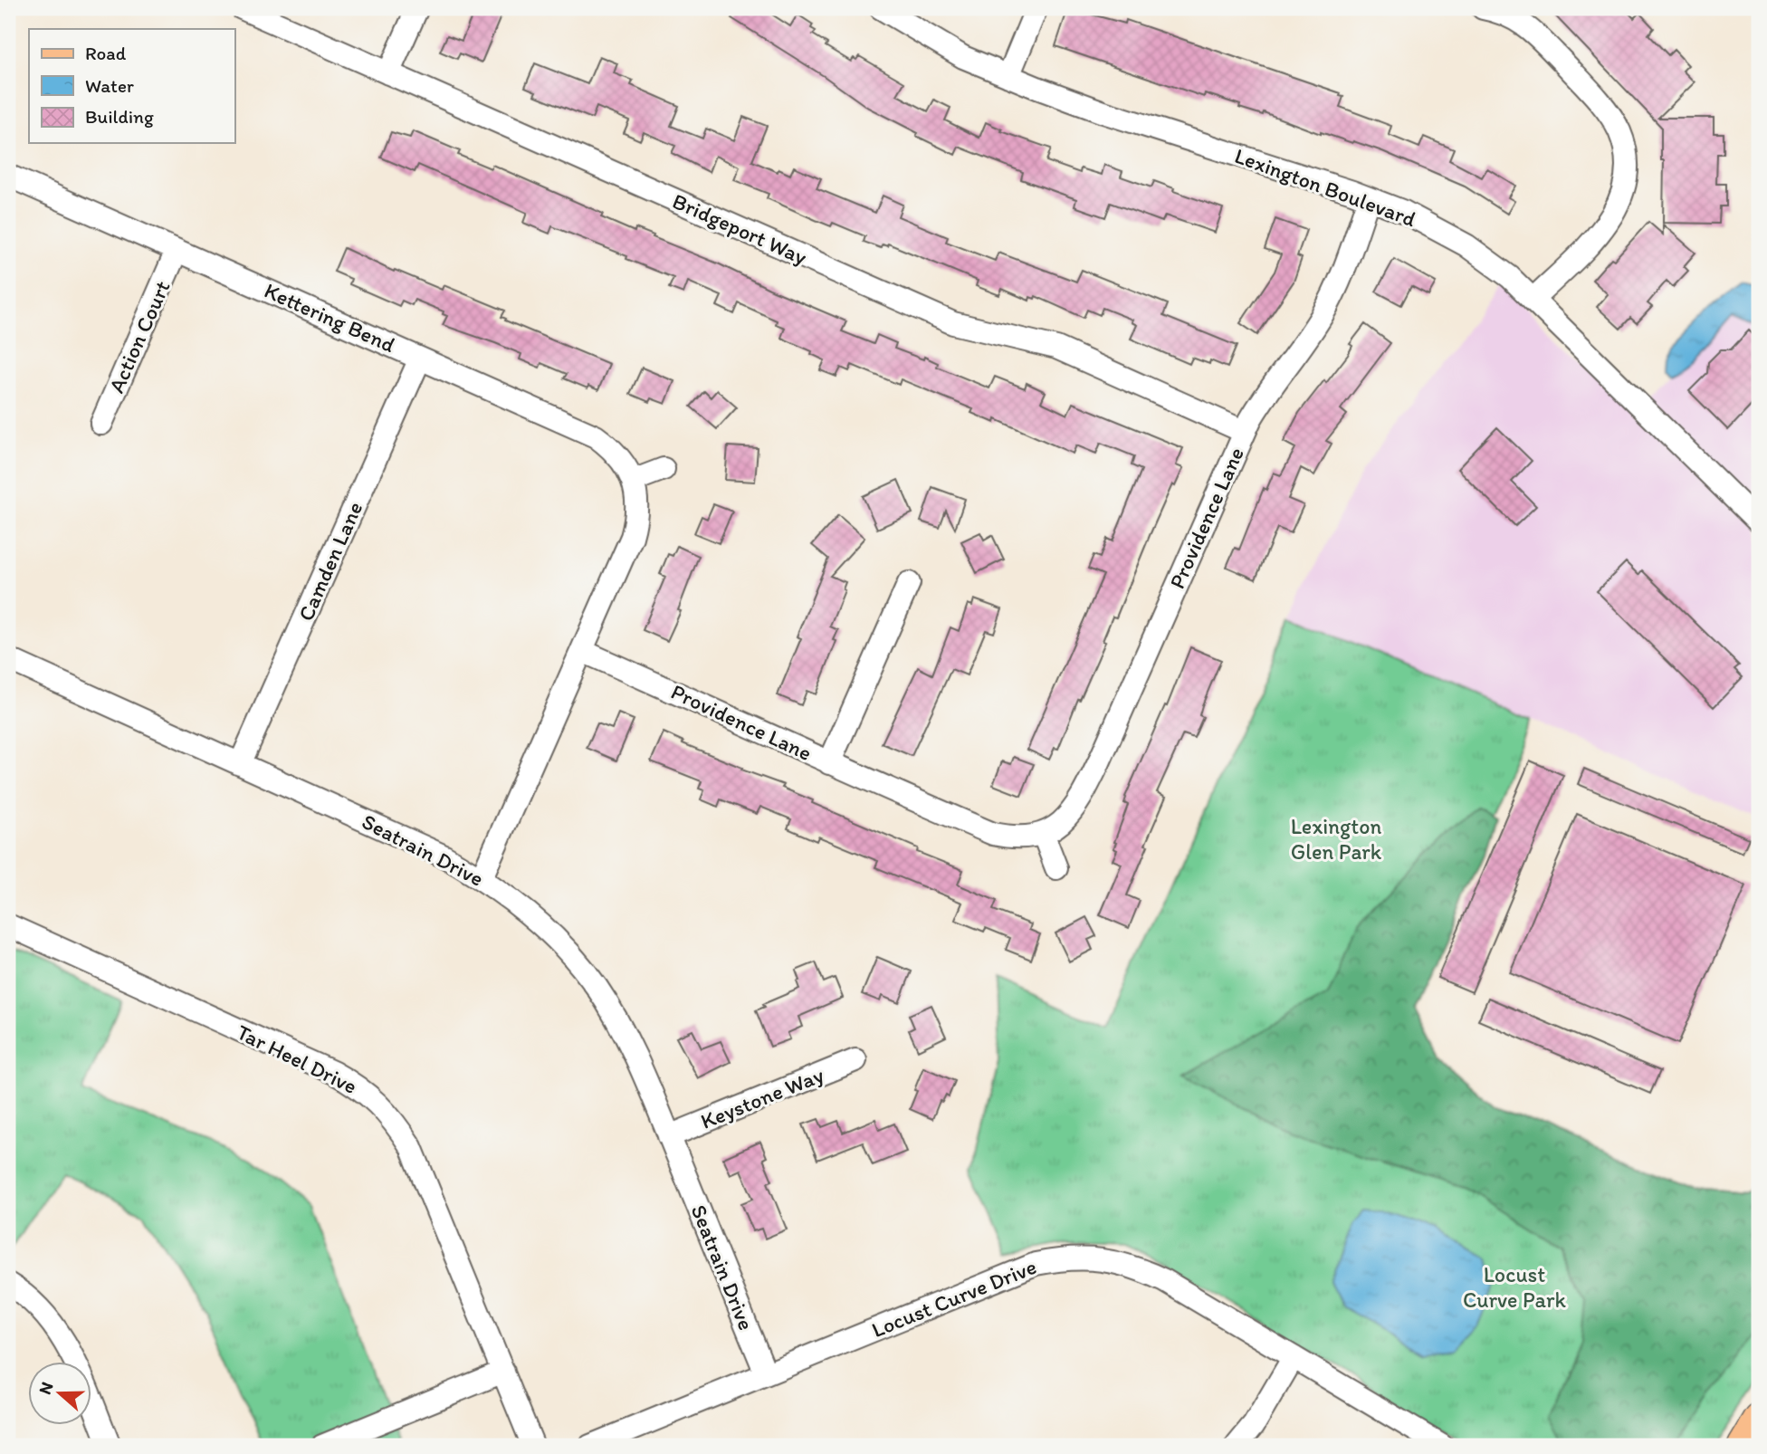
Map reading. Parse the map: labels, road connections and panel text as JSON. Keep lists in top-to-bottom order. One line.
{"streets":{"street":["Lexington Boulevard","Bridgeport Way","Kettering Bend","Action Court","Providence Lane","Camden Lane","Seatrain Drive","Tar Heel Drive","Keystone Way","Locust Curve Drive"]},"crossings":[["Lexington Boulevard","Providence Lane"],["Bridgeport Way","Providence Lane"],["Kettering Bend","Action Court"],["Kettering Bend","Providence Lane"],["Kettering Bend","Camden Lane"],["Kettering Bend","Seatrain Drive"],["Camden Lane","Seatrain Drive"],["Seatrain Drive","Keystone Way"],["Seatrain Drive","Locust Curve Drive"]],"parks":["Lexington Glen Park","Locust Curve Park"],"legend":["Road","Water","Building"],"north":"left"}
